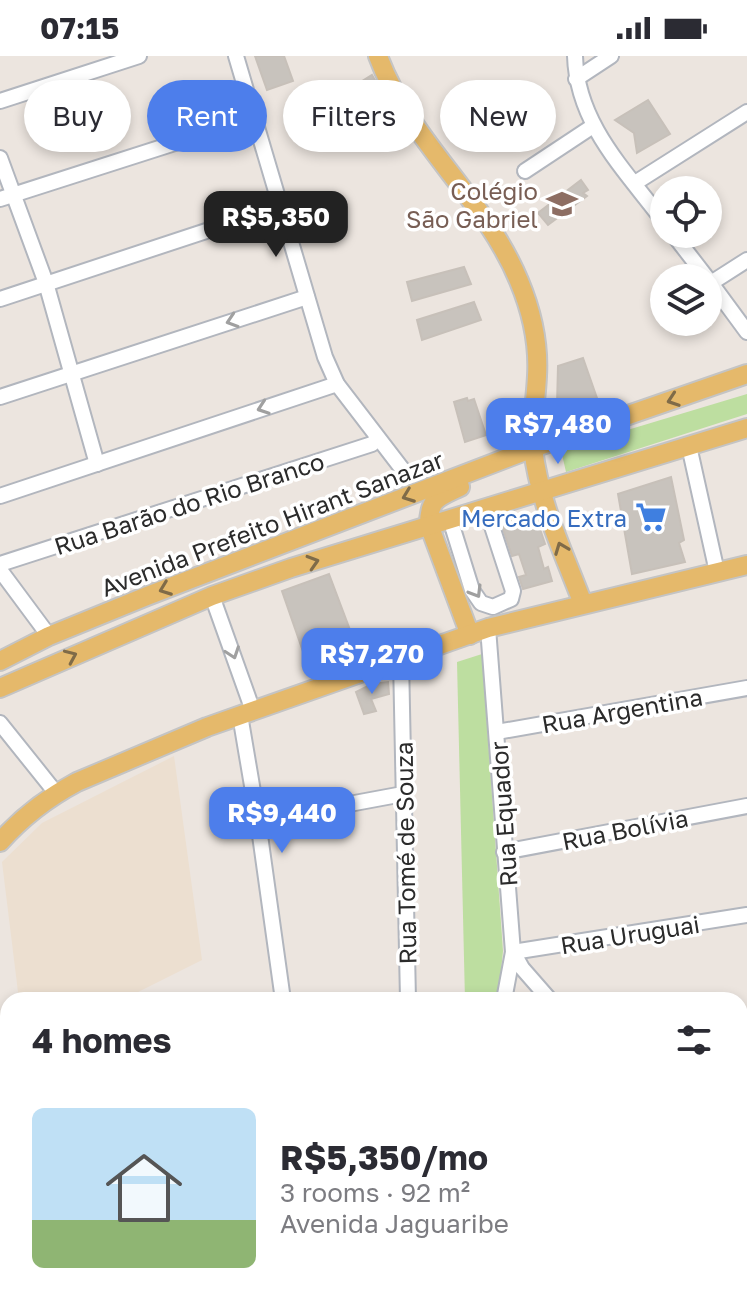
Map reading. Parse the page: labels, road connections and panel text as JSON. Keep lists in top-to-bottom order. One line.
{"streets":{"main road":["Avenida Prefeito Hirant Sanazar"],"street":["Rua Barão do Rio Branco","Rua Argentina","Rua Equador","Rua Bolívia","Rua Tomé de Souza","Rua Uruguai"]},"crossings":[["Rua Argentina","Rua Equador"],["Rua Equador","Rua Bolívia"],["Rua Equador","Rua Uruguai"]],"places":{"school or university":["Colégio São Gabriel"],"supermarket":["Mercado Extra"]},"page":{"status":"07:15","chip":["Buy","Rent","Filters","New"],"price":["R$5,350","R$7,480","R$7,270","R$9,440"],"heading":"4 homes","list":[{"name":"R$5,350/mo","note":"3 rooms · 92 m² · Avenida Jaguaribe"}]}}
